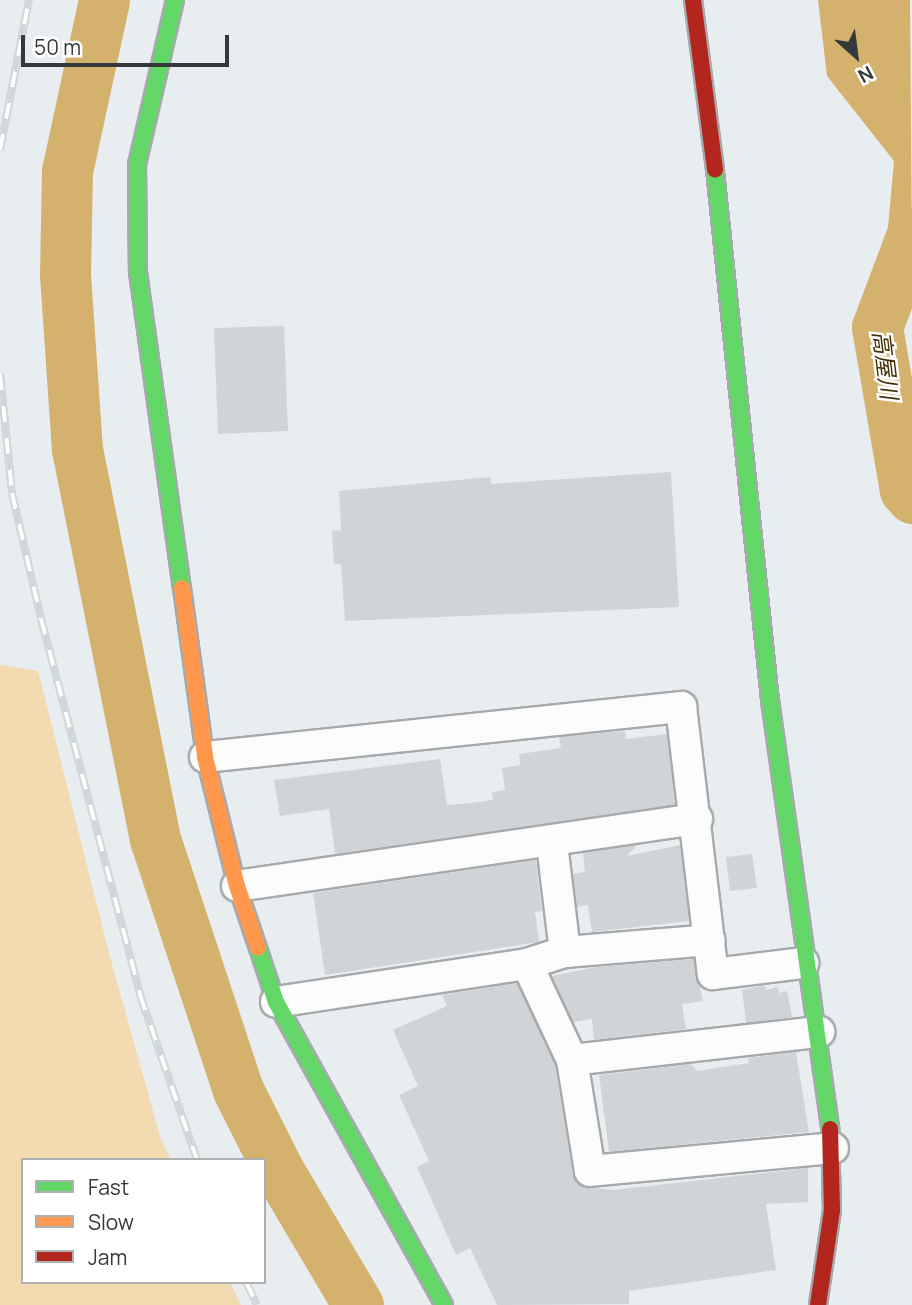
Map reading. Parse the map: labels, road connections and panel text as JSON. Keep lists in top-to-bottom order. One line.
{"water":["高屋川"],"legend":["Fast","Slow","Jam"],"scale_bar":"50 m","north":"bottom right"}
